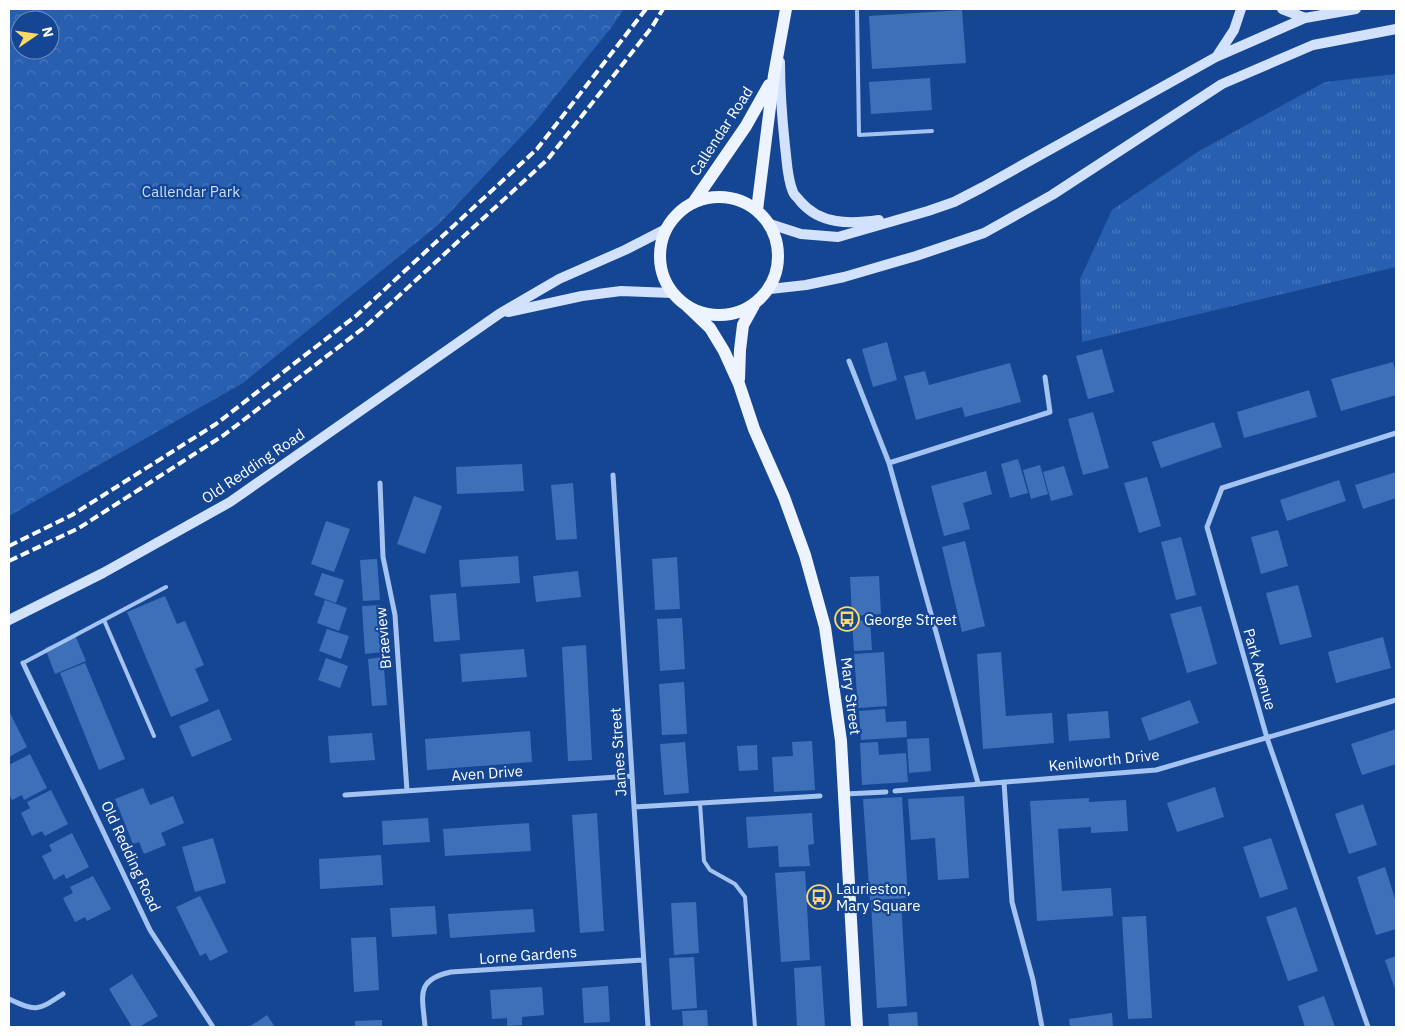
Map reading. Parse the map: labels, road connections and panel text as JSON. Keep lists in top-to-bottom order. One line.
{"streets":{"main road":["Callendar Road","Old Redding Road","Mary Street"],"street":["Braeview","Park Avenue","James Street","Kenilworth Drive","Aven Drive","Lorne Gardens"]},"crossings":[["Callendar Road","Old Redding Road"],["Callendar Road","Mary Street"],["Old Redding Road","Mary Street"],["Braeview","Aven Drive"],["Park Avenue","Kenilworth Drive"],["James Street","Aven Drive"],["James Street","Lorne Gardens"]],"parks":["Callendar Park"],"places":{"bus stop":["George Street","Laurieston, Mary Square"]},"north":"right"}
